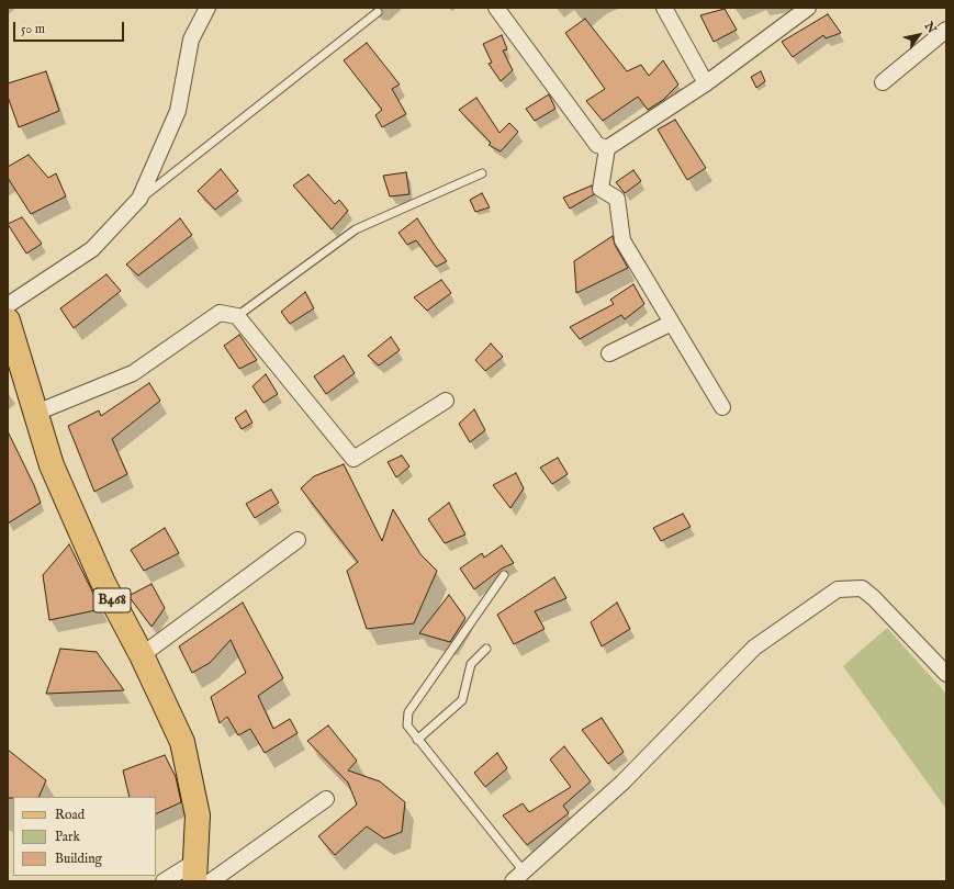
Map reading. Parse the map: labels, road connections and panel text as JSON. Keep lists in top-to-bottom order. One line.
{"streets":{"main road":["B468"]},"legend":["Road","Park","Building"],"scale_bar":"50 m","north":"top right"}
